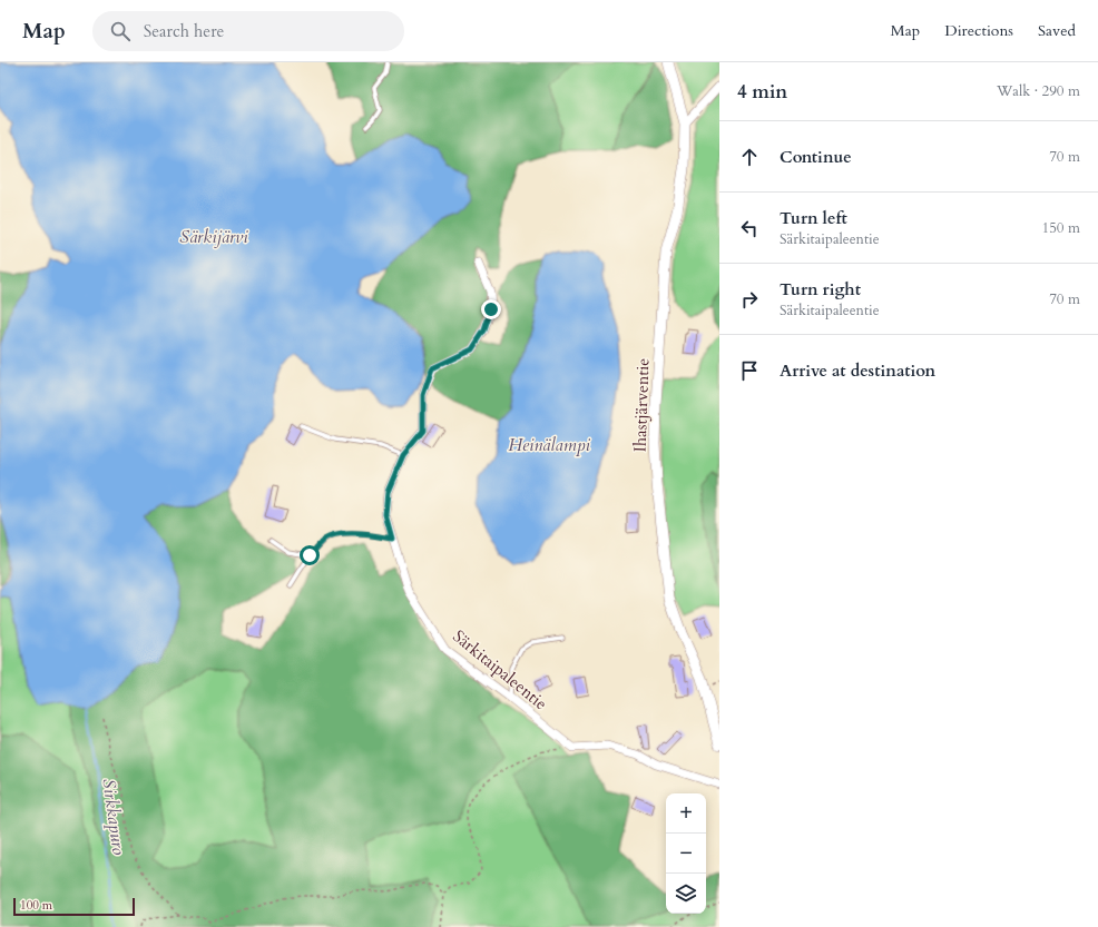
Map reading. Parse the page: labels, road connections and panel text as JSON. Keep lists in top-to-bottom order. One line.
{"streets":{"street":["Ihastjärventie","Särkitaipaleentie"]},"water":["Särkijärvi","Heinälampi","Sirkkapuro"],"scale_bar":"100 m","page":{"header":"Map","search":"Search here","nav":["Map","Directions","Saved"],"heading":["4 min","Walk · 290 m"],"list":[["Continue","70 m"],["Turn left","Särkitaipaleentie","150 m"],["Turn right","Särkitaipaleentie","70 m"],"Arrive at destination"],"map_buttons":["+","−"],"scale":"100 m"}}
